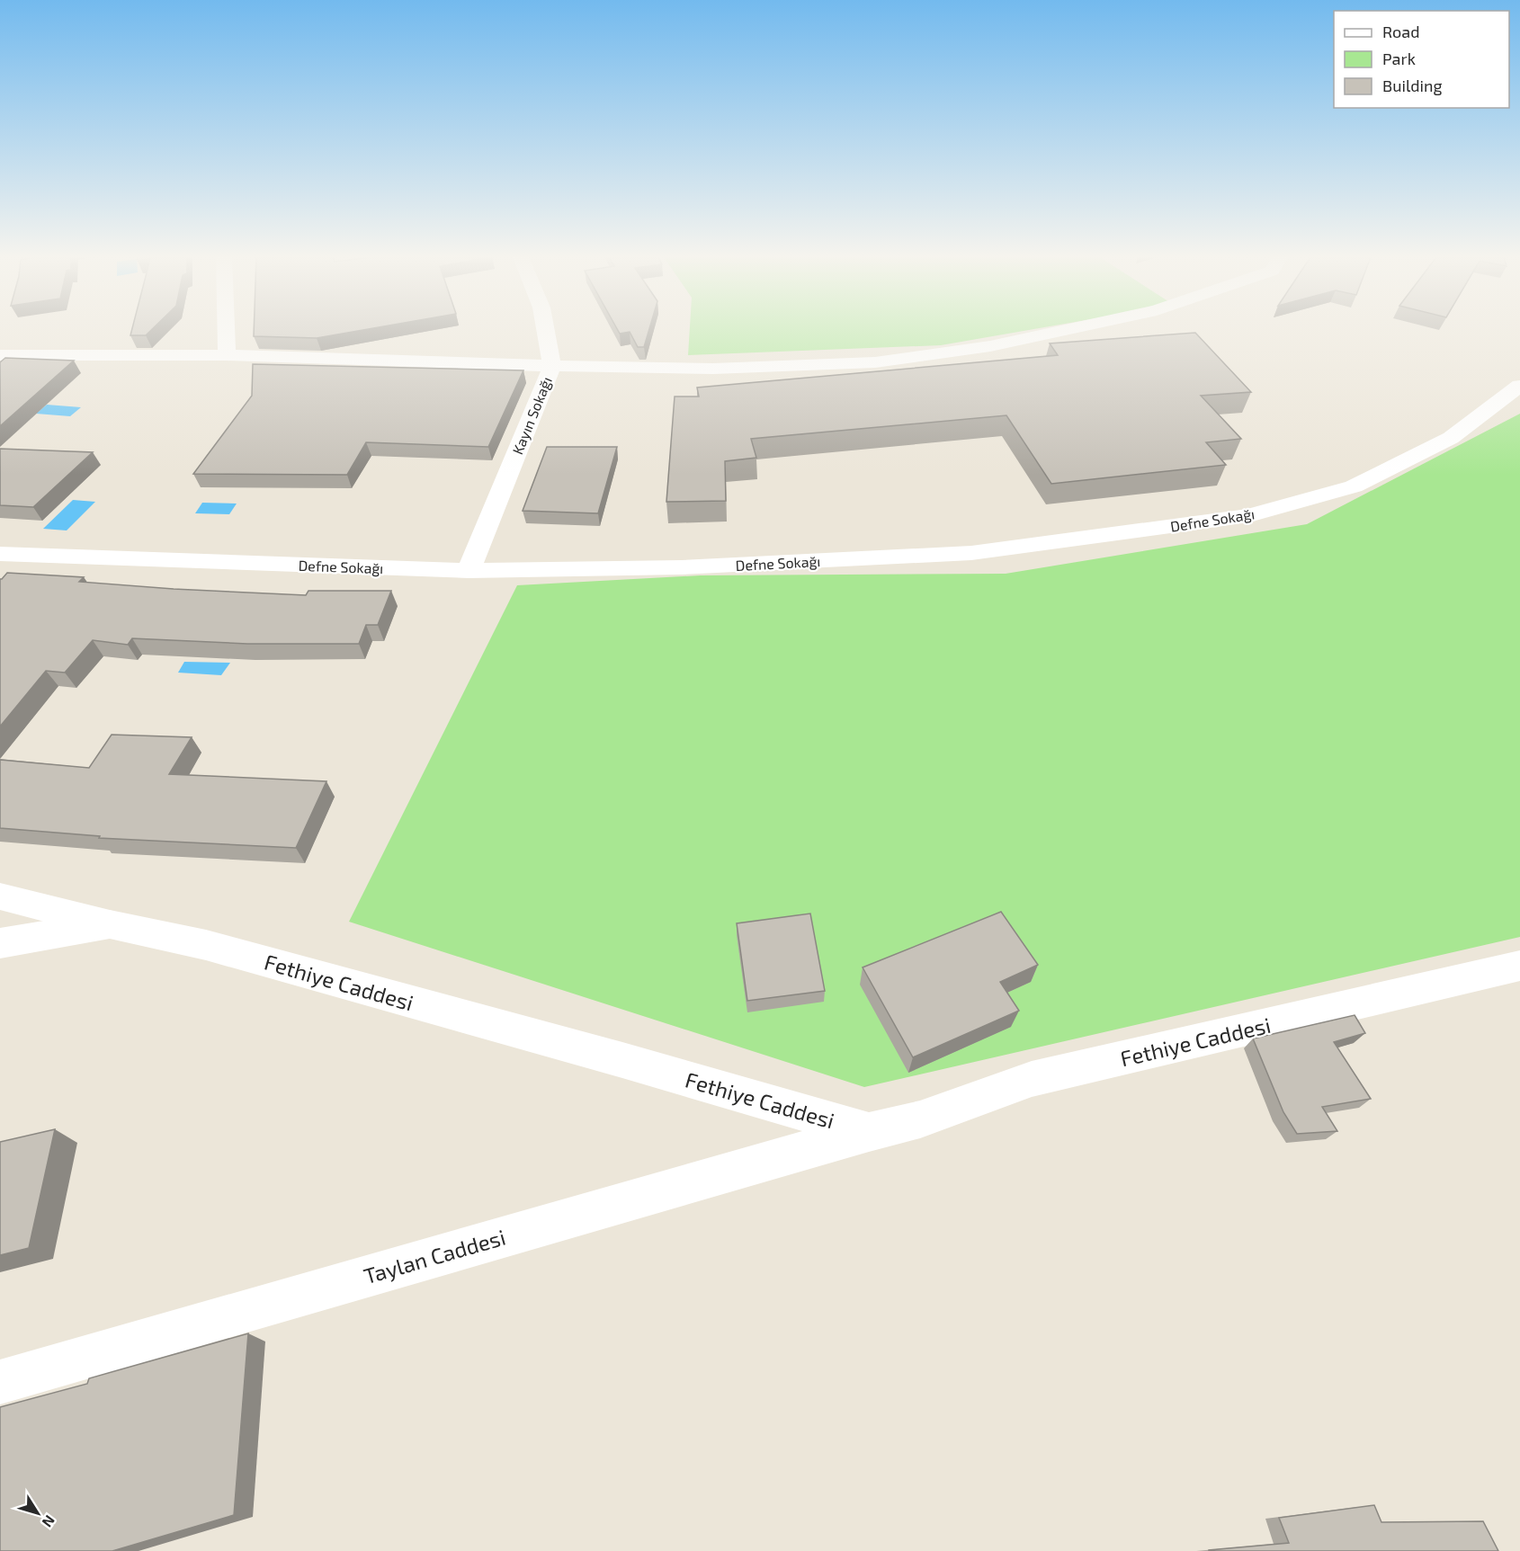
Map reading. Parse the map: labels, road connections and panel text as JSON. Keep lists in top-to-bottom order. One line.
{"streets":{"street":["Kayın Sokağı","Defne Sokağı","Fethiye Caddesi","Taylan Caddesi"]},"crossings":[["Kayın Sokağı","Defne Sokağı"],["Fethiye Caddesi","Taylan Caddesi"]],"legend":["Road","Park","Building"],"north":"bottom right"}
